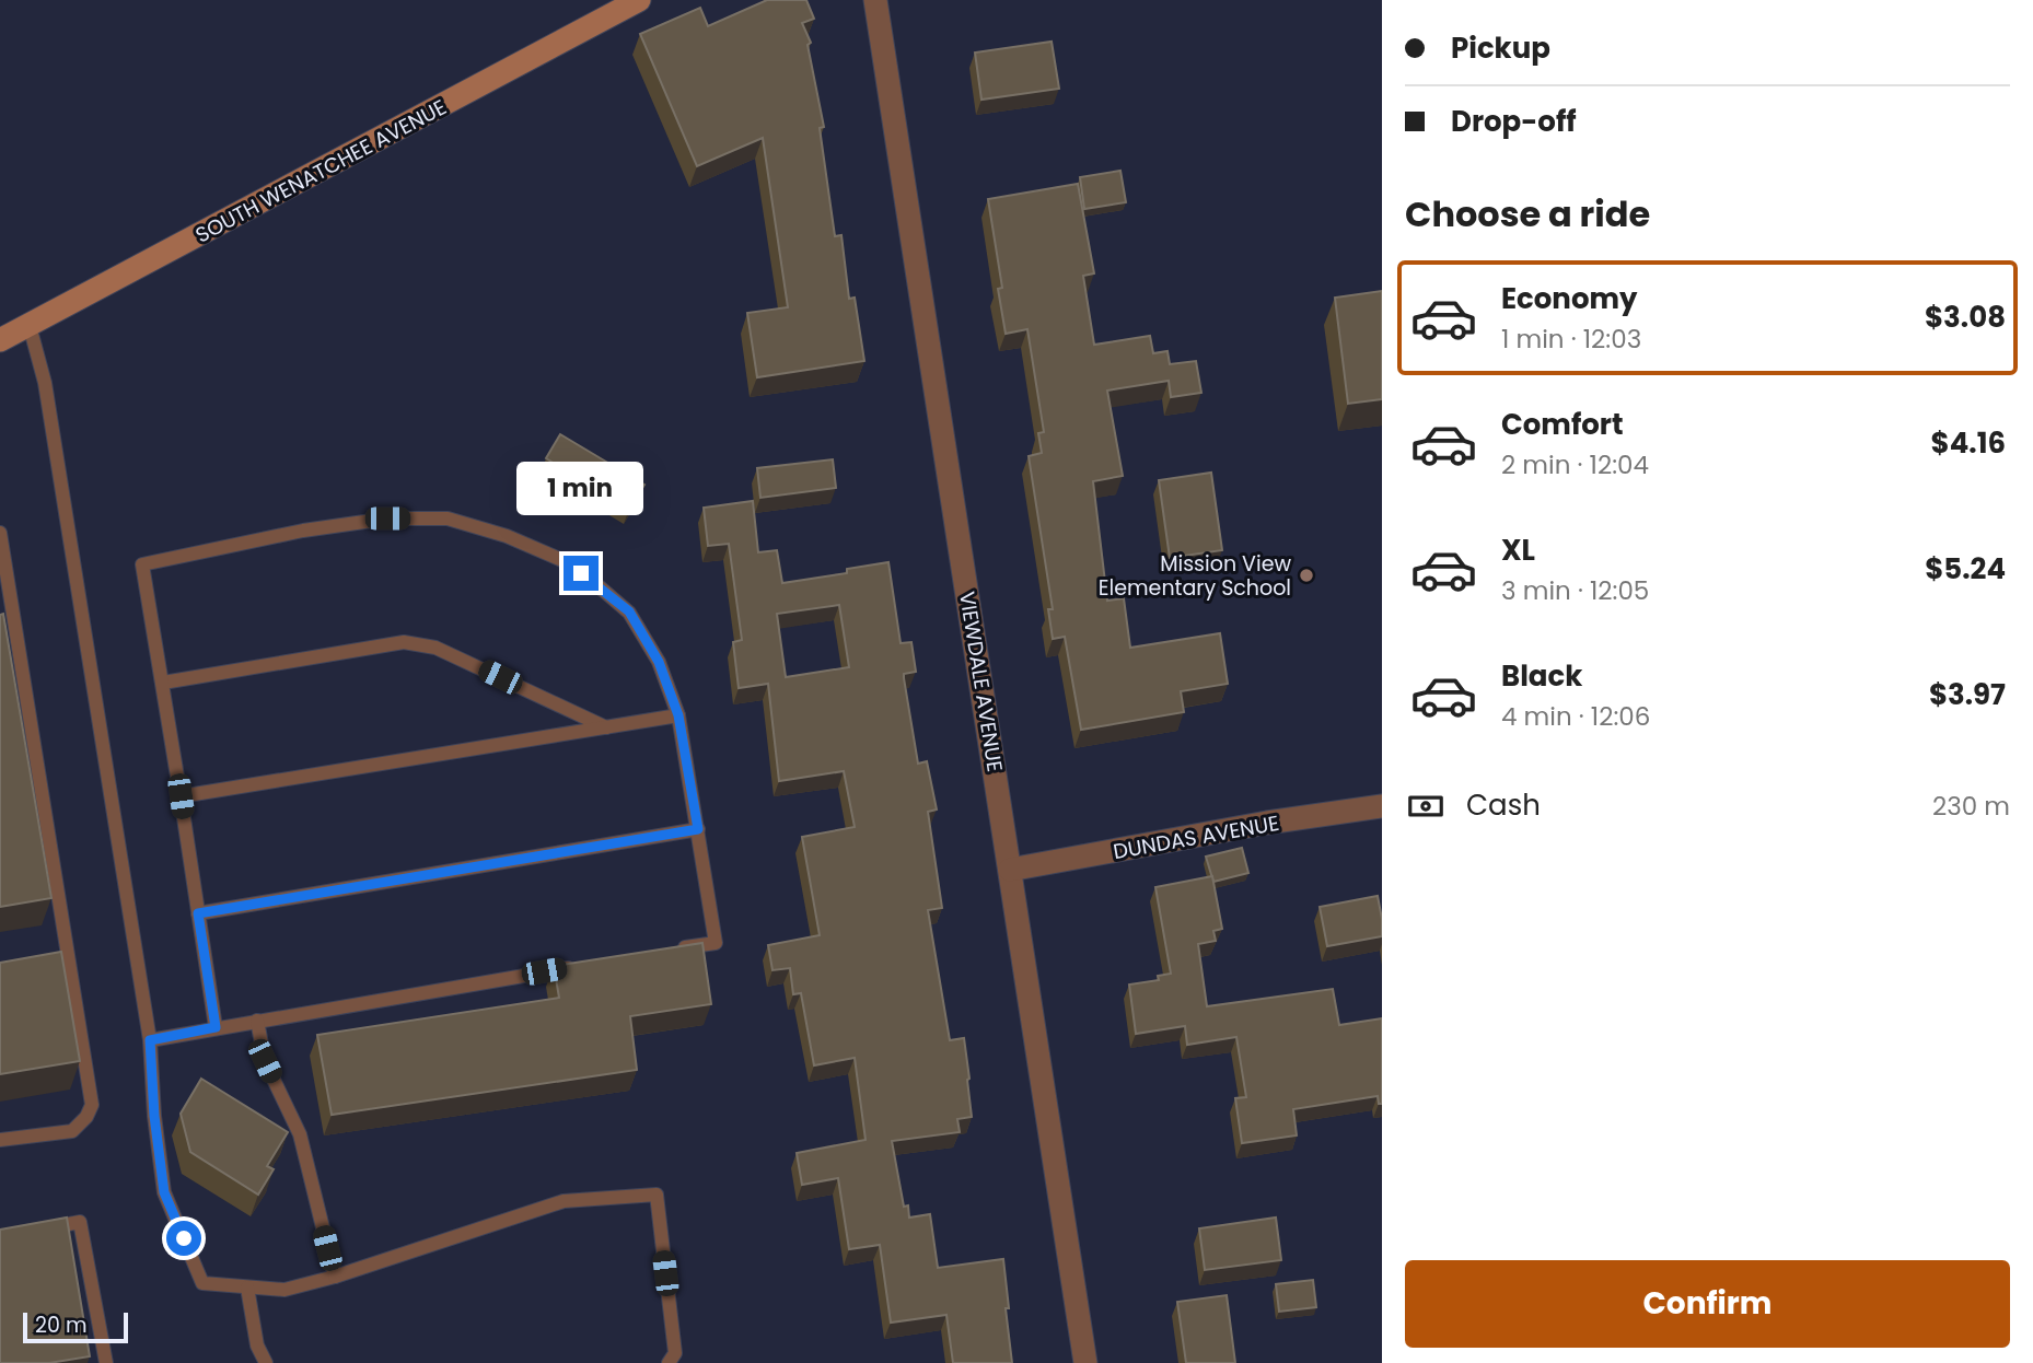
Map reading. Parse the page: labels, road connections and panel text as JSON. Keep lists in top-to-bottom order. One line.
{"streets":{"main road":["SOUTH WENATCHEE AVENUE"],"street":["VIEWDALE AVENUE","DUNDAS AVENUE"]},"crossings":[["VIEWDALE AVENUE","DUNDAS AVENUE"]],"places":["Mission View Elementary School"],"scale_bar":"20 m","page":{"banner":["Pickup","Drop-off"],"heading":"Choose a ride","list":[{"name":"Economy","note":"1 min · 12:03","value":"$3.08"},{"name":"Comfort","note":"2 min · 12:04","value":"$4.16"},{"name":"XL","note":"3 min · 12:05","value":"$5.24"},{"name":"Black","note":"4 min · 12:06","value":"$3.97"}],"bubble":"1 min","pay":["Cash","230 m"],"buttons":"Confirm","scale":"20 m"}}
